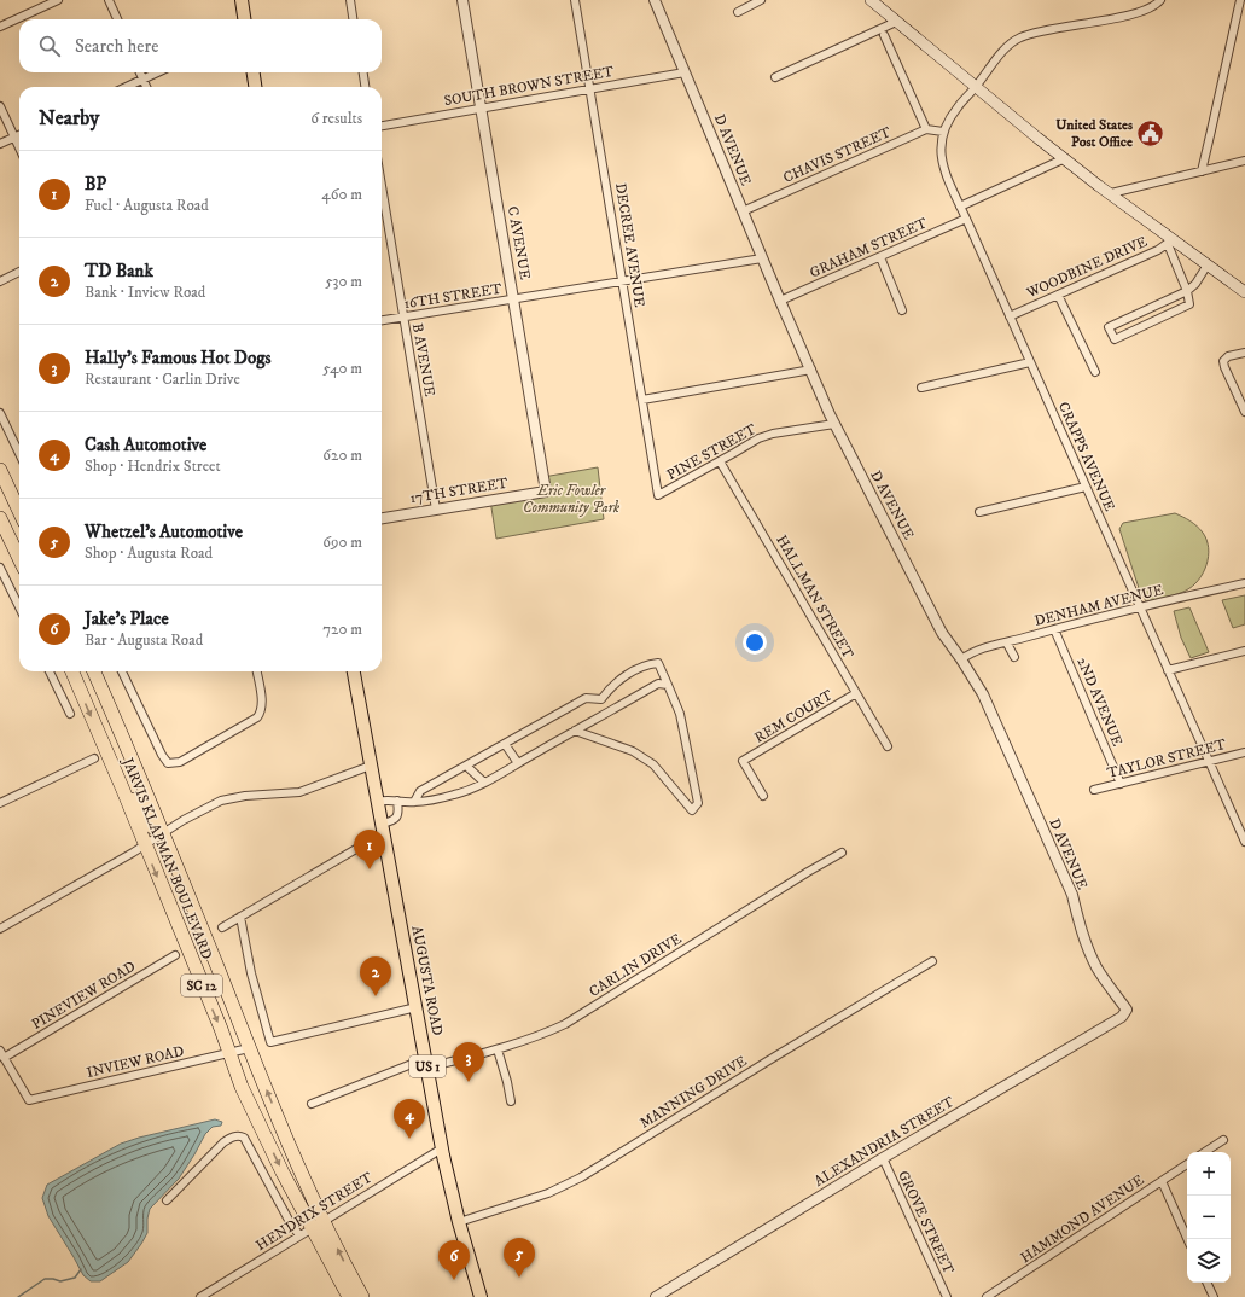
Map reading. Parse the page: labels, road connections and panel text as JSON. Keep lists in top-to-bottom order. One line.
{"streets":{"highway":["JARVIS KLAPMAN BOULEVARD","SC 12"],"main road":["AUGUSTA ROAD","US 1"],"street":["SOUTH BROWN STREET","D AVENUE","CHAVIS STREET","C AVENUE","DECREE AVENUE","GRAHAM STREET","WOODBINE DRIVE","16TH STREET","B AVENUE","PINE STREET","CRAPPS AVENUE","17TH STREET","HALLMAN STREET","DENHAM AVENUE","2ND AVENUE","REM COURT","TAYLOR STREET","CARLIN DRIVE","PINEVIEW ROAD","INVIEW ROAD","MANNING DRIVE","ALEXANDRIA STREET","HENDRIX STREET","HAMMOND AVENUE","GROVE STREET"]},"crossings":[["SOUTH BROWN STREET","D AVENUE"],["SOUTH BROWN STREET","C AVENUE"],["SOUTH BROWN STREET","DECREE AVENUE"],["D AVENUE","CHAVIS STREET"],["D AVENUE","GRAHAM STREET"],["D AVENUE","16TH STREET"],["D AVENUE","PINE STREET"],["D AVENUE","DENHAM AVENUE"],["D AVENUE","ALEXANDRIA STREET"],["C AVENUE","16TH STREET"],["C AVENUE","17TH STREET"],["DECREE AVENUE","16TH STREET"],["DECREE AVENUE","PINE STREET"],["GRAHAM STREET","CRAPPS AVENUE"],["WOODBINE DRIVE","CRAPPS AVENUE"],["16TH STREET","B AVENUE"],["B AVENUE","17TH STREET"],["PINE STREET","HALLMAN STREET"],["CRAPPS AVENUE","DENHAM AVENUE"],["CRAPPS AVENUE","TAYLOR STREET"],["HALLMAN STREET","REM COURT"],["DENHAM AVENUE","2ND AVENUE"],["2ND AVENUE","TAYLOR STREET"],["JARVIS KLAPMAN BOULEVARD","INVIEW ROAD"],["JARVIS KLAPMAN BOULEVARD","HENDRIX STREET"],["CARLIN DRIVE","AUGUSTA ROAD"],["AUGUSTA ROAD","MANNING DRIVE"],["AUGUSTA ROAD","HENDRIX STREET"],["PINEVIEW ROAD","INVIEW ROAD"],["ALEXANDRIA STREET","GROVE STREET"]],"parks":["Eric Fowler Community Park"],"places":{"public building":["United States Post Office"]},"page":{"search":"Search here","heading":["Nearby","6 results"],"list":[{"mark":"1","name":"BP","note":"Fuel · Augusta Road","value":"460 m"},{"mark":"2","name":"TD Bank","note":"Bank · Inview Road","value":"530 m"},{"mark":"3","name":"Hally's Famous Hot Dogs","note":"Restaurant · Carlin Drive","value":"540 m"},{"mark":"4","name":"Cash Automotive","note":"Shop · Hendrix Street","value":"620 m"},{"mark":"5","name":"Whetzel's Automotive","note":"Shop · Augusta Road","value":"690 m"},{"mark":"6","name":"Jake's Place","note":"Bar · Augusta Road","value":"720 m"}],"pins":["1","2","3","4","5","6"],"map_buttons":["+","−"]}}
